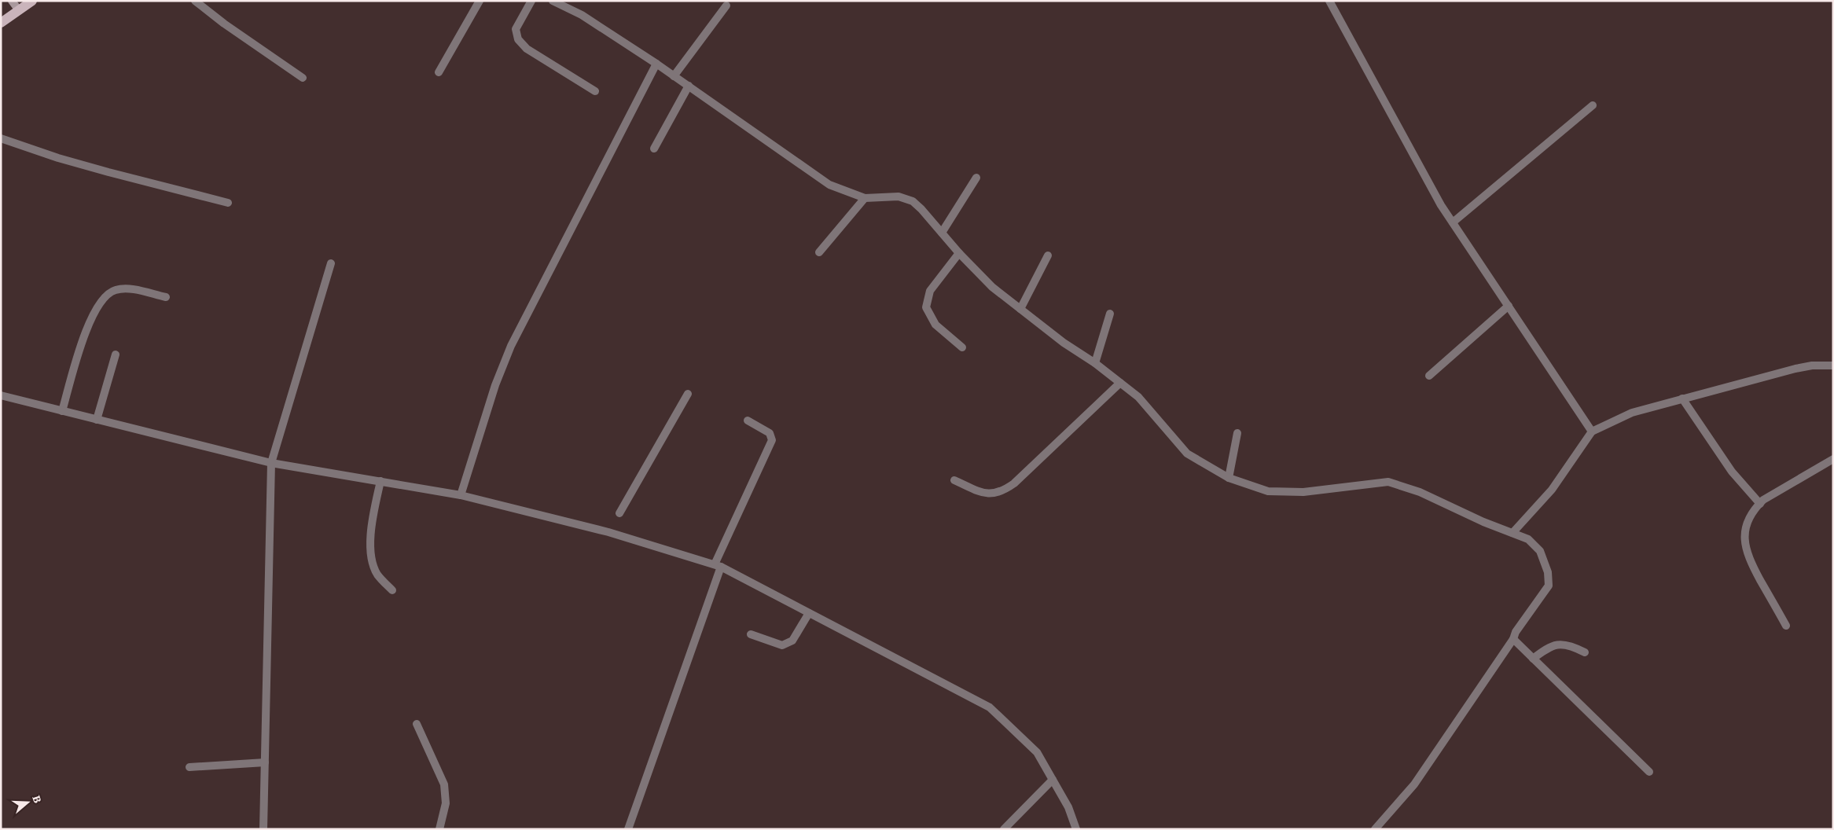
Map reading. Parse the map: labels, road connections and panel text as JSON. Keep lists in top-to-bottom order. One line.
{"north":"right"}
